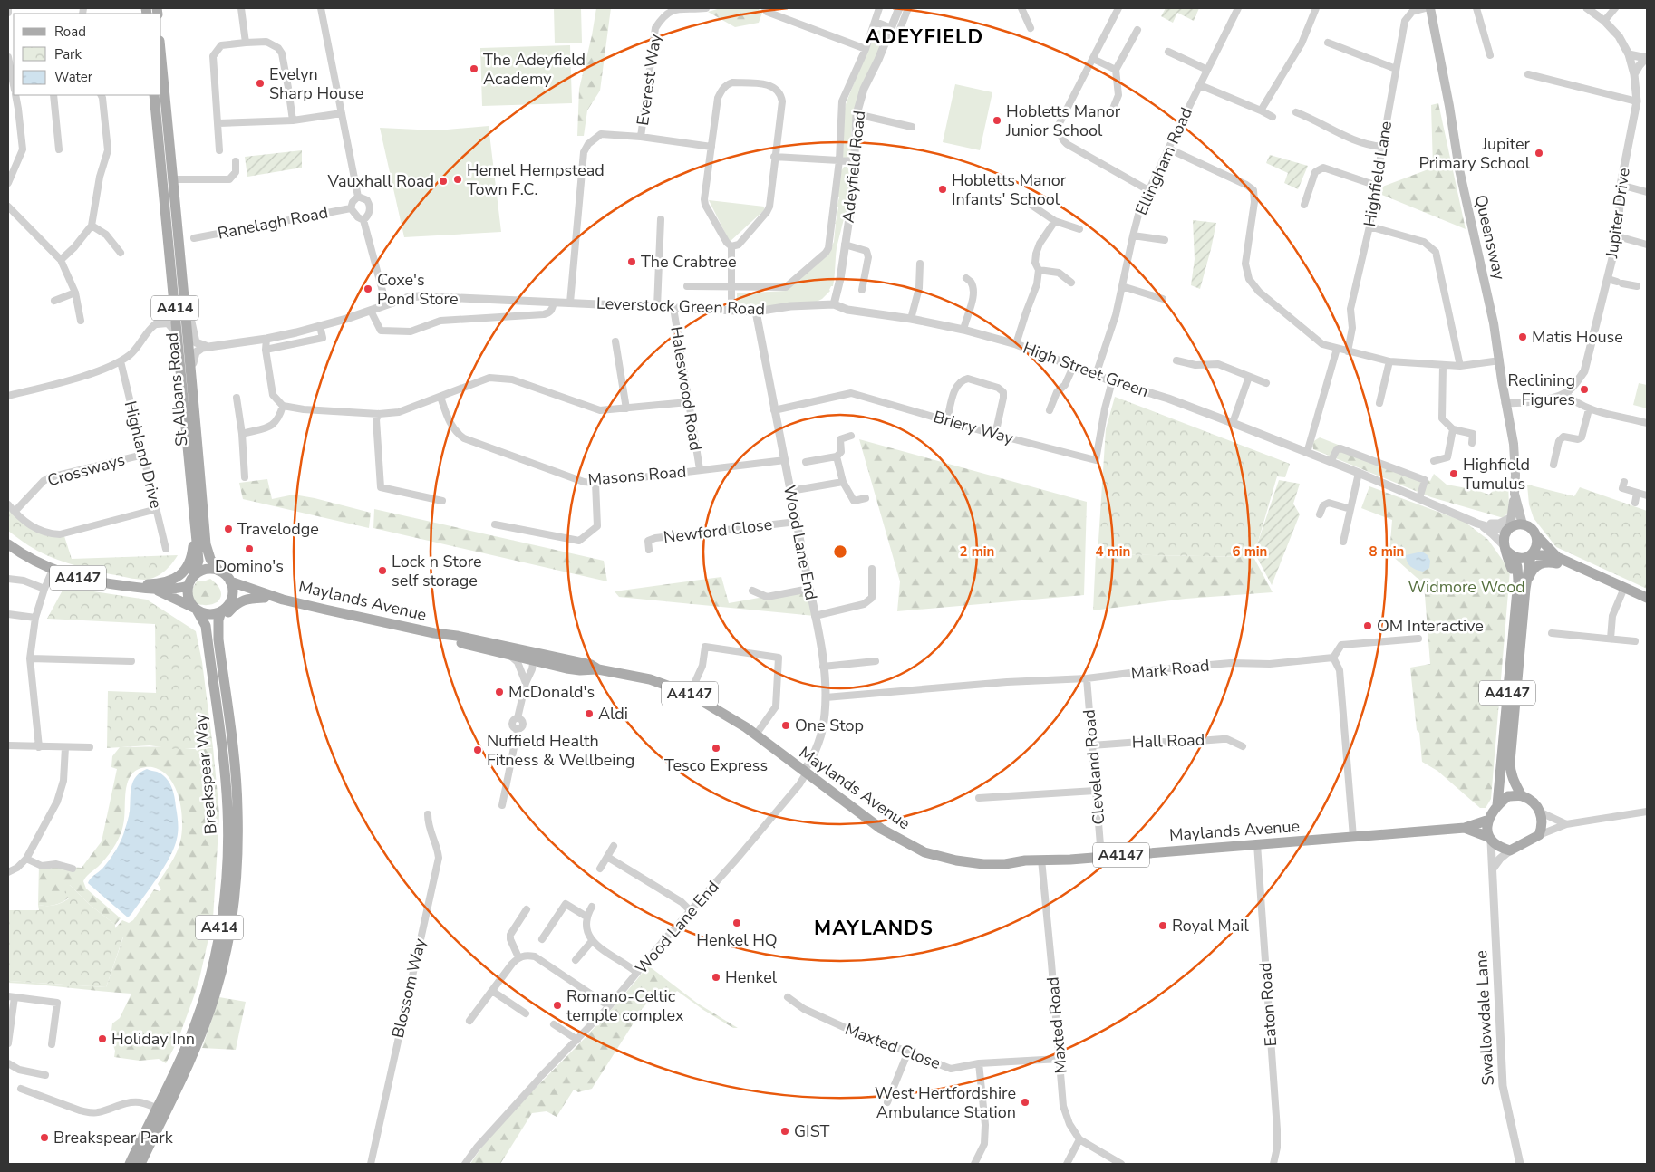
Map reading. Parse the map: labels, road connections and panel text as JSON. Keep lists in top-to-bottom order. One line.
{"streets":{"main road":["Queensway","A414","St Albans Road","A4147","Maylands Avenue","Breakspear Way"],"street":["Everest Way","Ellingham Road","Adeyfield Road","Highfield Lane","Jupiter Drive","Ranelagh Road","Leverstock Green Road","High Street Green","Haleswood Road","Briery Way","Highland Drive","Crossways","Masons Road","Newford Close","Wood Lane End","Mark Road","Hall Road","Cleveland Road","Blossom Way","Eaton Road","Swallowdale Lane","Maxted Road","Maxted Close"]},"crossings":[["Ellingham Road","High Street Green"],["Adeyfield Road","Leverstock Green Road"],["Adeyfield Road","High Street Green"],["Queensway","High Street Green"],["Queensway","A4147"],["Leverstock Green Road","High Street Green"],["Leverstock Green Road","Haleswood Road"],["Leverstock Green Road","St Albans Road"],["Leverstock Green Road","Wood Lane End"],["High Street Green","Briery Way"],["High Street Green","A4147"],["Haleswood Road","Masons Road"],["St Albans Road","A4147"],["St Albans Road","Maylands Avenue"],["St Albans Road","Breakspear Way"],["Briery Way","Wood Lane End"],["Highland Drive","Crossways"],["Masons Road","Wood Lane End"],["Newford Close","Wood Lane End"],["Wood Lane End","Maylands Avenue"],["Wood Lane End","Mark Road"],["A4147","Maylands Avenue"],["A4147","Breakspear Way"],["A4147","Swallowdale Lane"],["Maylands Avenue","Cleveland Road"],["Maylands Avenue","Breakspear Way"],["Maylands Avenue","Eaton Road"],["Maylands Avenue","Swallowdale Lane"],["Maylands Avenue","Maxted Road"],["Mark Road","Cleveland Road"],["Hall Road","Cleveland Road"],["Maxted Road","Maxted Close"]],"districts":["ADEYFIELD","MAYLANDS"],"parks":["Widmore Wood"],"places":["The Adeyfield Academy","Evelyn Sharp House","Hobletts Manor Junior School","Jupiter Primary School","Hemel Hempstead Town F.C.","Vauxhall Road","Hobletts Manor Infants' School","The Crabtree","Coxe's Pond Store","Matis House","Reclining Figures","Highfield Tumulus","Travelodge","Domino's","Lock n Store self storage","OM Interactive","McDonald's","Aldi","One Stop","Tesco Express","Nuffield Health Fitness & Wellbeing","Henkel HQ","Royal Mail","Henkel","Romano-Celtic temple complex","Holiday Inn","West Hertfordshire Ambulance Station","GIST","Breakspear Park"],"legend":["Road","Park","Water"],"rings":["2 min","4 min","6 min","8 min"]}
